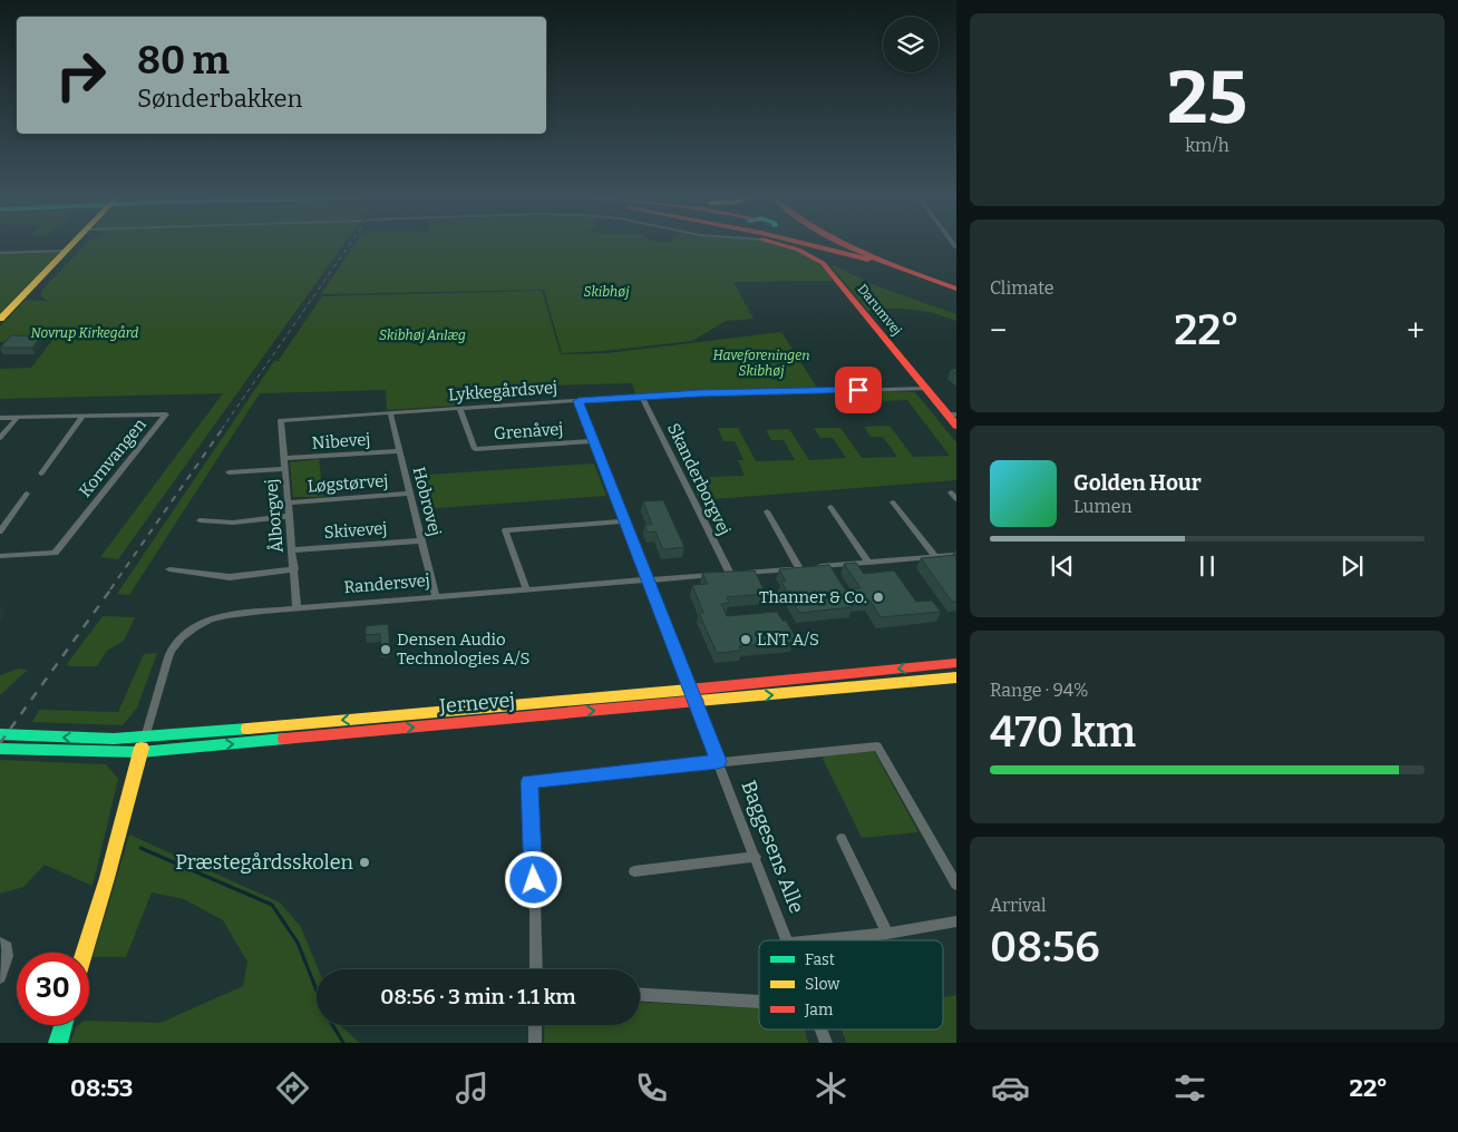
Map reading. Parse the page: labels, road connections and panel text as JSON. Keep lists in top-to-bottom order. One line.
{"streets":{"main road":["Darumvej","Randersvej","Jernevej"],"street":["Lykkegårdsvej","Grenåvej","Nibevej","Kornvangen","Skanderborgvej","Løgstørvej","Hobrovej","Ålborgvej","Skivevej","Baggesens Alle"]},"crossings":[["Darumvej","Lykkegårdsvej"],["Lykkegårdsvej","Grenåvej"],["Lykkegårdsvej","Skanderborgvej"],["Lykkegårdsvej","Hobrovej"],["Lykkegårdsvej","Ålborgvej"],["Lykkegårdsvej","Baggesens Alle"],["Grenåvej","Baggesens Alle"],["Nibevej","Hobrovej"],["Nibevej","Ålborgvej"],["Skanderborgvej","Randersvej"],["Løgstørvej","Hobrovej"],["Løgstørvej","Ålborgvej"],["Hobrovej","Skivevej"],["Hobrovej","Randersvej"],["Ålborgvej","Skivevej"],["Ålborgvej","Randersvej"],["Randersvej","Jernevej"],["Randersvej","Baggesens Alle"],["Jernevej","Baggesens Alle"]],"parks":["Skibhøj","Novrup Kirkegård","Skibhøj Anlæg","Haveforeningen Skibhøj"],"places":["Thanner & Co.","LNT A/S","Densen Audio Technologies A/S","Præstegårdsskolen"],"legend":["Fast","Slow","Jam"],"page":{"tile":[["25","km/h"],"Climate",["Range · 94%","470 km"],["Arrival","08:56"]],"turn":["80 m","Sønderbakken"],"heat":["−","22°","+"],"song":["Golden Hour","Lumen"],"limit":"30","trip":"08:56 · 3 min · 1.1 km","tabs":["08:53","22°"]}}
